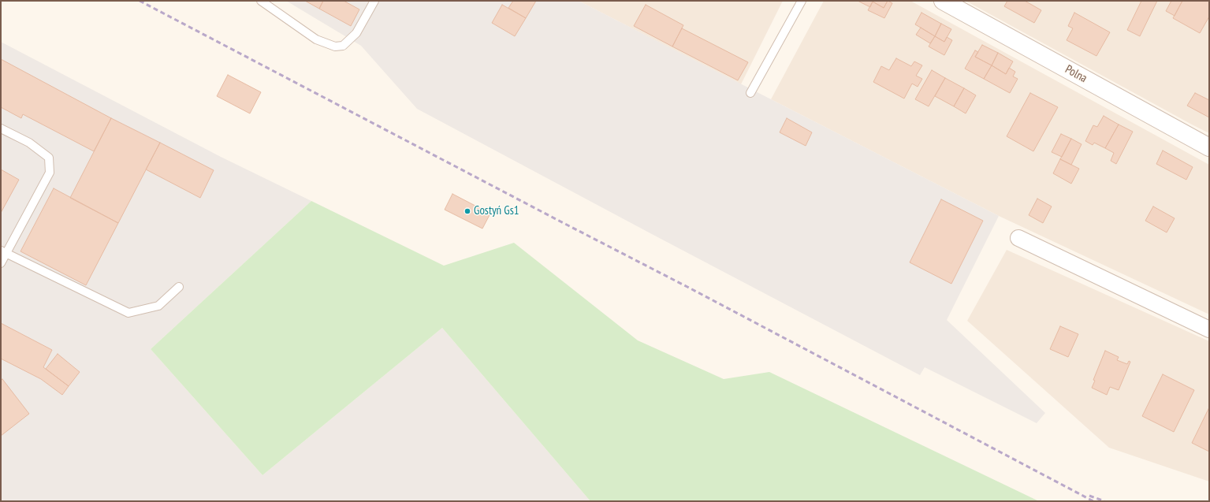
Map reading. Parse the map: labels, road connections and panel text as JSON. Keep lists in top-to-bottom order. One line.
{"streets":{"street":["Polna"]},"places":["Gostyń Gs1"]}
